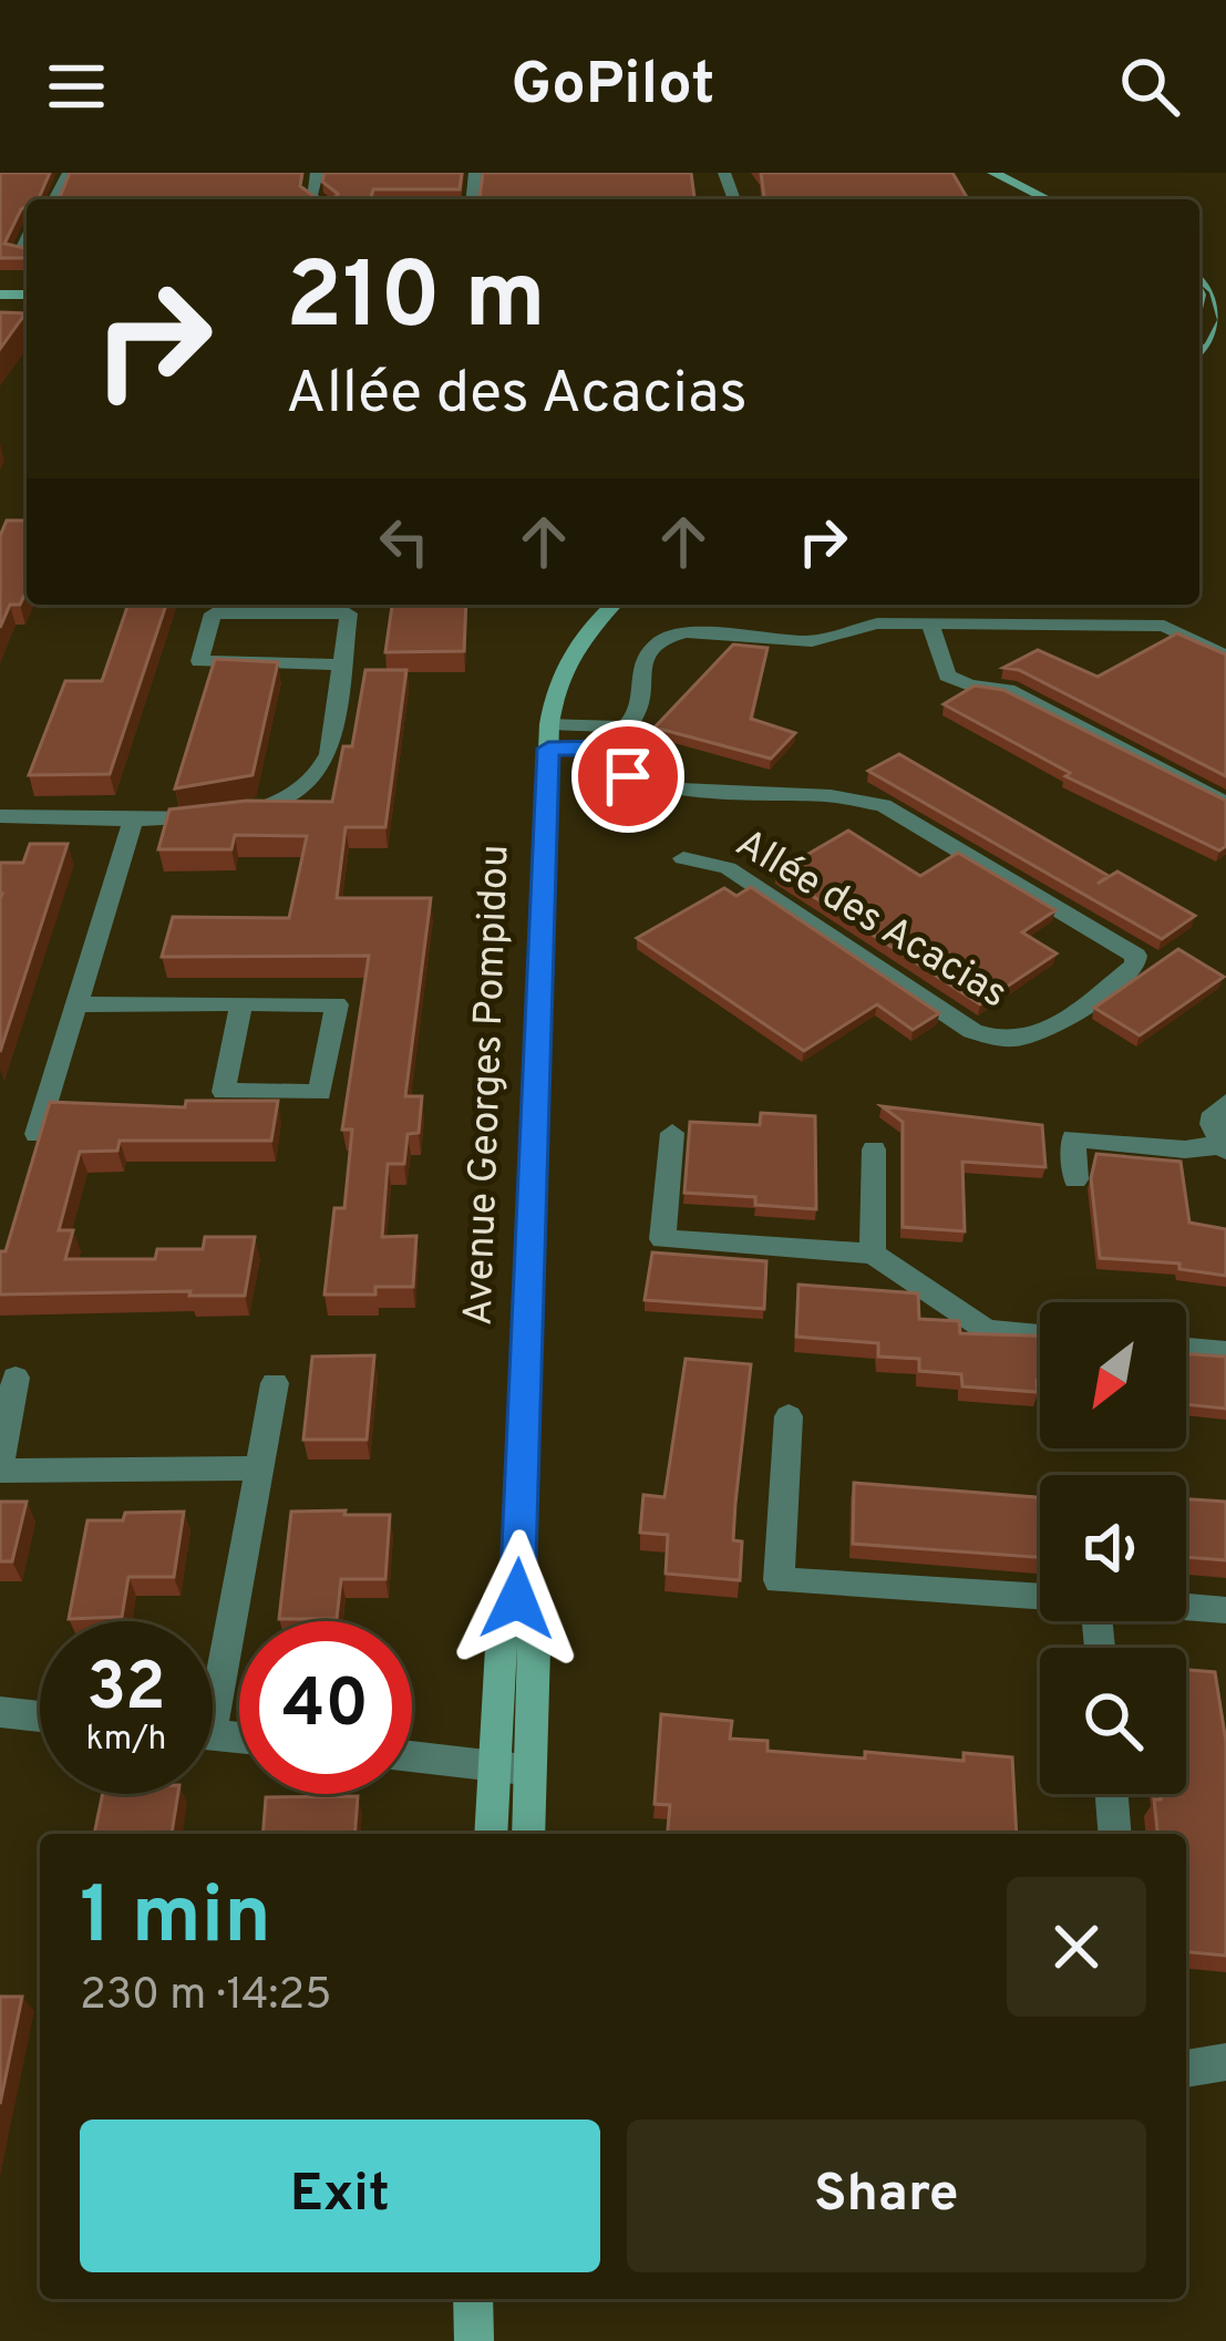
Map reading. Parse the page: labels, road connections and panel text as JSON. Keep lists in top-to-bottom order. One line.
{"streets":{"street":["Allée des Acacias","Avenue Georges Pompidou"]},"north":"bottom left","page":{"header":"GoPilot","turn":["210 m","Allée des Acacias"],"speed":"32 km/h","limit":"40","heading":["1 min","230 m · 14:25"],"buttons":["Exit","Share"]}}
